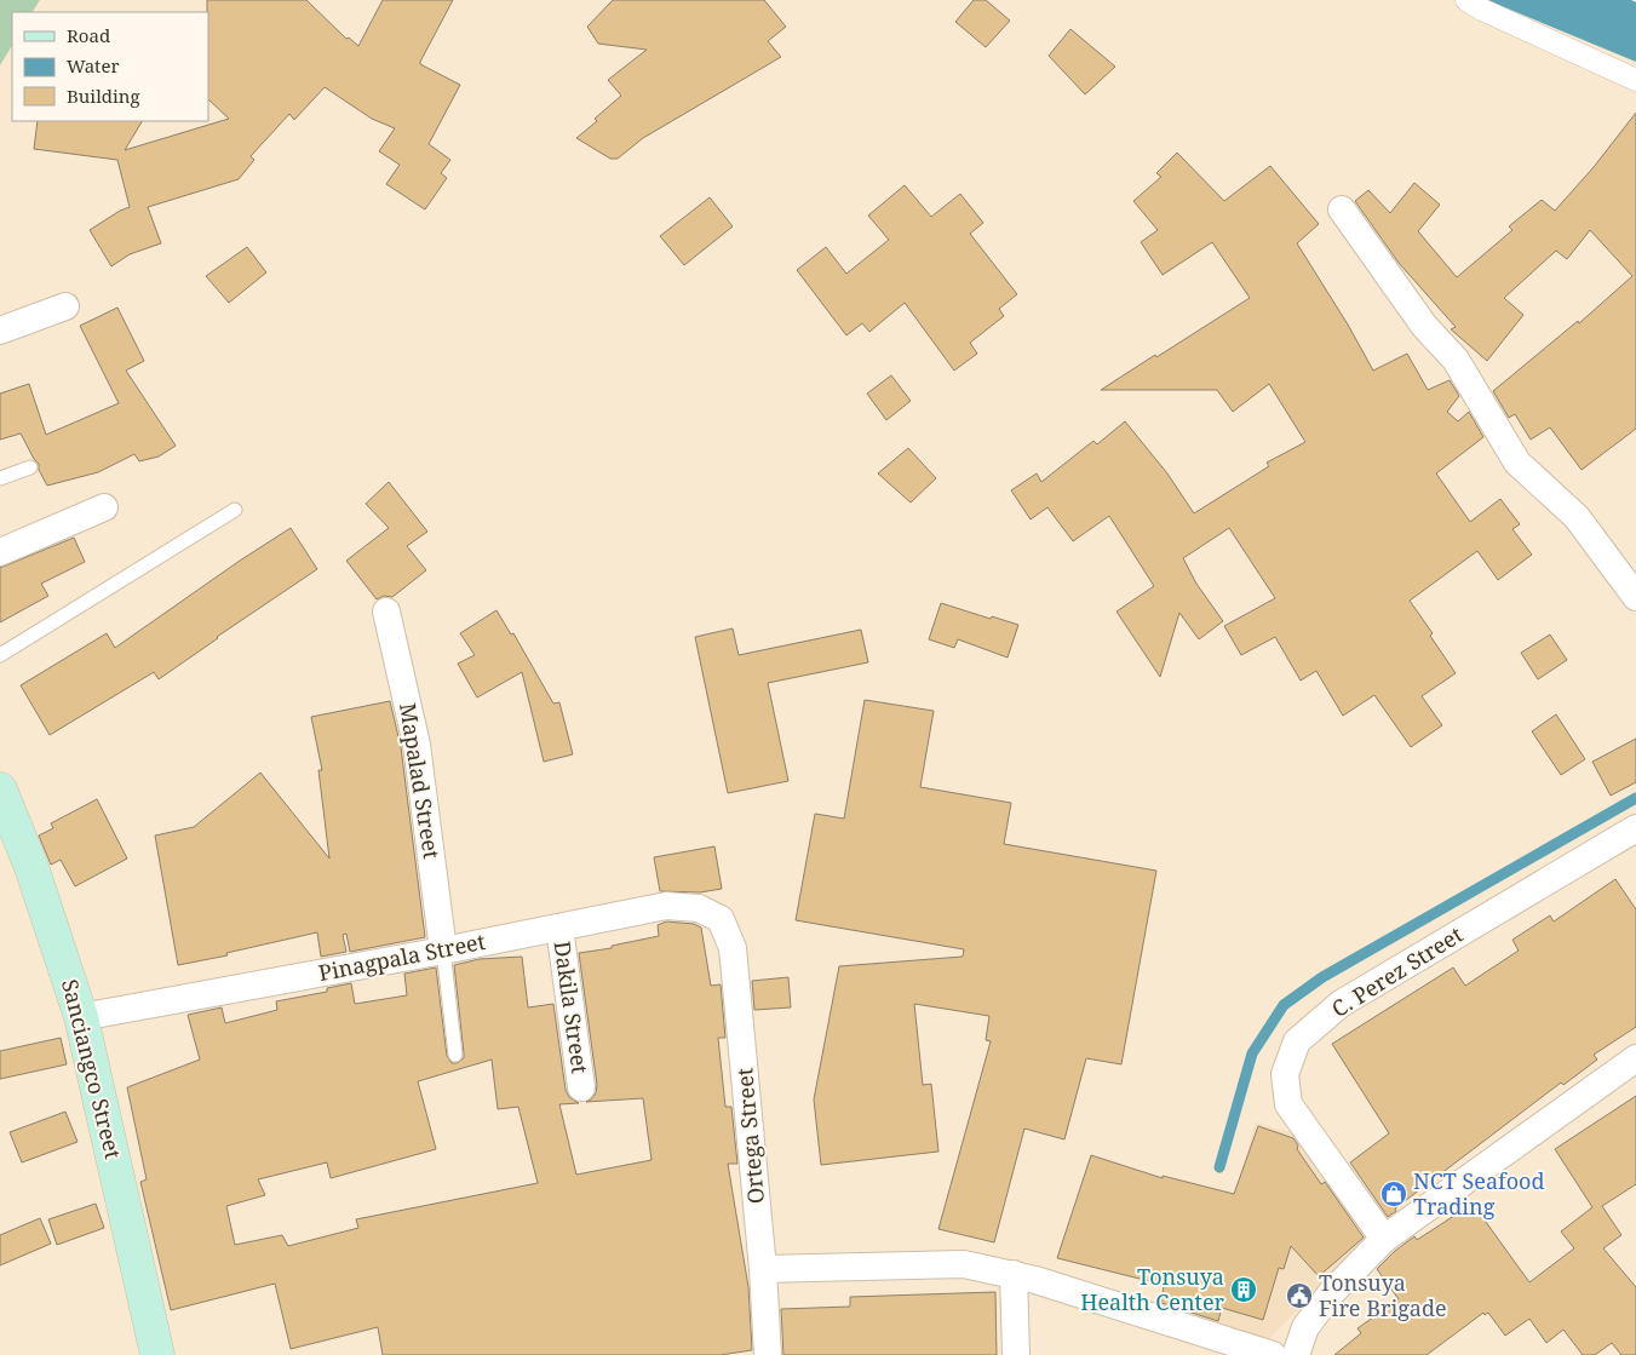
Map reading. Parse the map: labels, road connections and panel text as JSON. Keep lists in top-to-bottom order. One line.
{"streets":{"main road":["Sanciangco Street"],"street":["Mapalad Street","Pinagpala Street","C. Perez Street","Dakila Street","Ortega Street"]},"crossings":[["Mapalad Street","Pinagpala Street"],["Pinagpala Street","Dakila Street"],["Pinagpala Street","Sanciangco Street"],["Pinagpala Street","Ortega Street"]],"places":{"shop":["NCT Seafood Trading"],"building":["Tonsuya Health Center"],"public building":["Tonsuya Fire Brigade"]},"legend":["Road","Water","Building"]}
